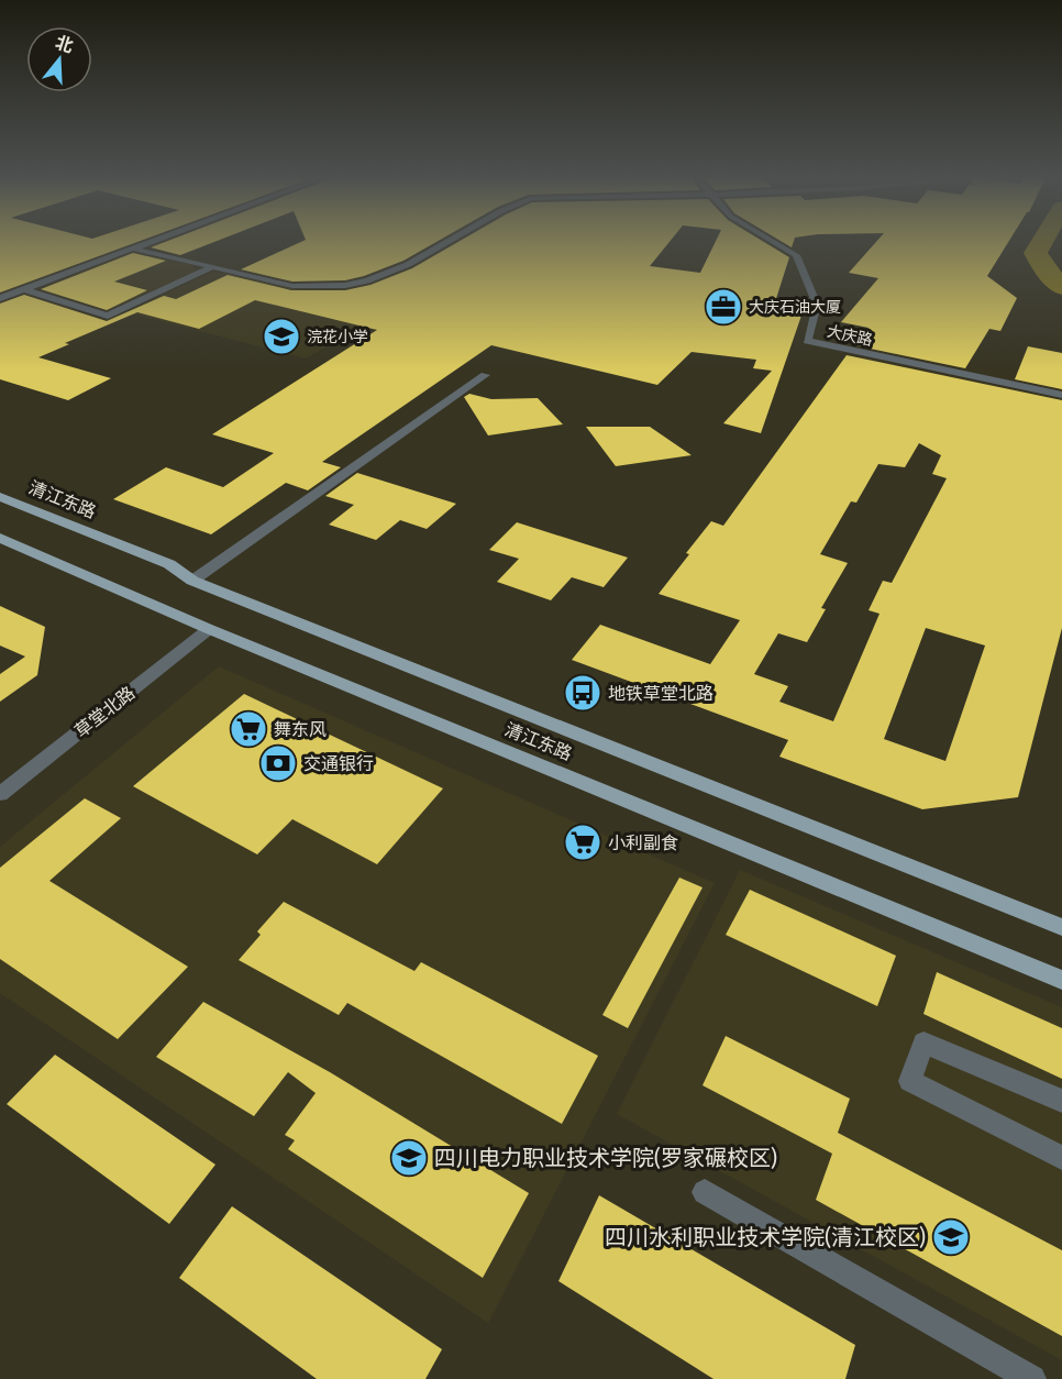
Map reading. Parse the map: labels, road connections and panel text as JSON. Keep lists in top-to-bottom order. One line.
{"streets":{"main road":["清江东路"],"street":["大庆路","草堂北路"]},"crossings":[["清江东路","草堂北路"]],"places":{"office":["大庆石油大厦"],"school or university":["浣花小学","四川电力职业技术学院(罗家碾校区)","四川水利职业技术学院(清江校区)"],"bus stop":["地铁草堂北路"],"supermarket":["舞东风","小利副食"],"bank":["交通银行"]},"north":"top"}
